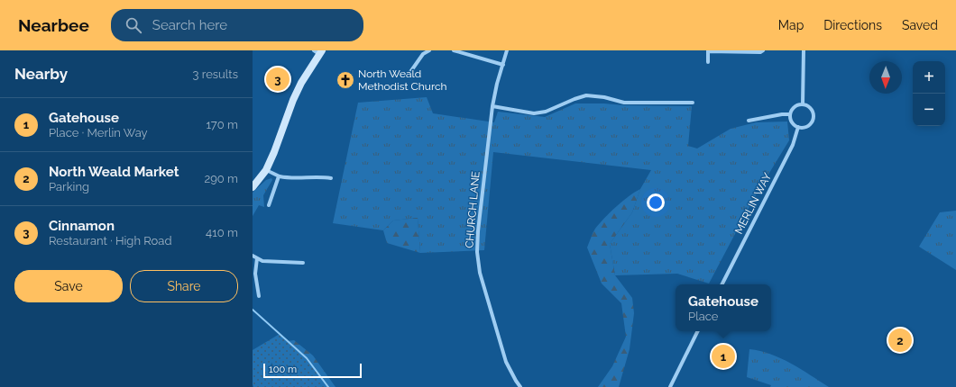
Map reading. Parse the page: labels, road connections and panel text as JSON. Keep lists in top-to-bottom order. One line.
{"streets":{"street":["MERLIN WAY","CHURCH LANE"]},"places":{"church":["North Weald Methodist Church"]},"scale_bar":"100 m","north":"bottom","page":{"header":"Nearbee","search":"Search here","nav":["Map","Directions","Saved"],"heading":["Nearby","3 results"],"map_buttons":["+","−"],"pins":["3","2","1"],"list":[{"mark":"1","name":"Gatehouse","note":"Place · Merlin Way","value":"170 m"},{"mark":"2","name":"North Weald Market","note":"Parking","value":"290 m"},{"mark":"3","name":"Cinnamon","note":"Restaurant · High Road","value":"410 m"}],"buttons":["Save","Share"],"popup":["Gatehouse","Place"],"scale":"100 m"}}
